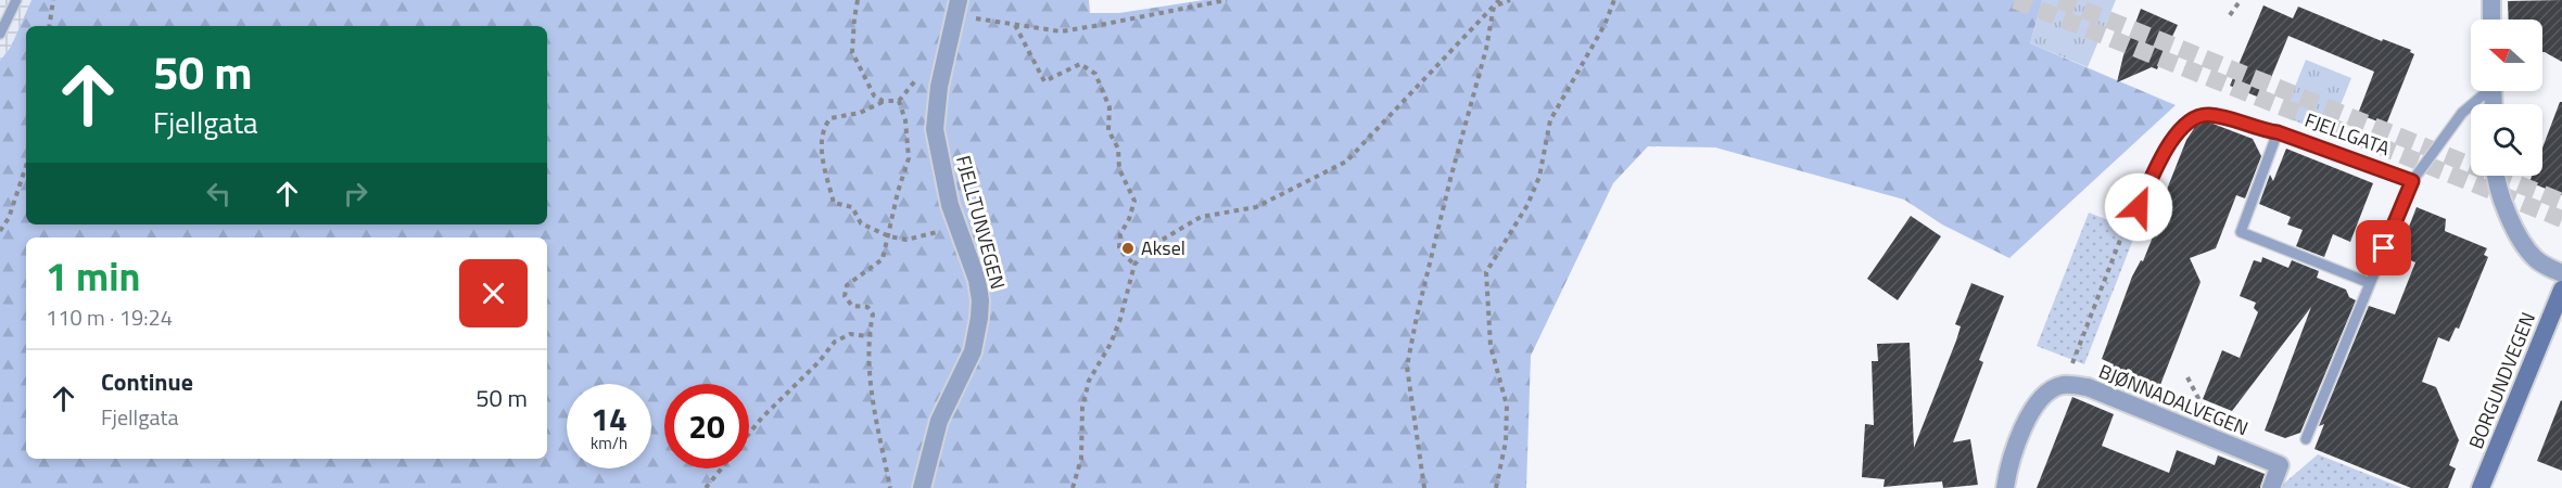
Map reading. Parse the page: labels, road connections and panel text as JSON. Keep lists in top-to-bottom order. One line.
{"streets":{"main road":["BORGUNDVEGEN"],"street":["FJELLTUNVEGEN","BJØNNADALVEGEN"],"lane":["FJELLGATA"]},"places":["Aksel"],"north":"left","page":{"turn":["50 m","Fjellgata"],"heading":["1 min","110 m · 19:24"],"list":[{"name":"Continue","note":"Fjellgata","value":"50 m"}],"speed":"14 km/h","limit":"20"}}
